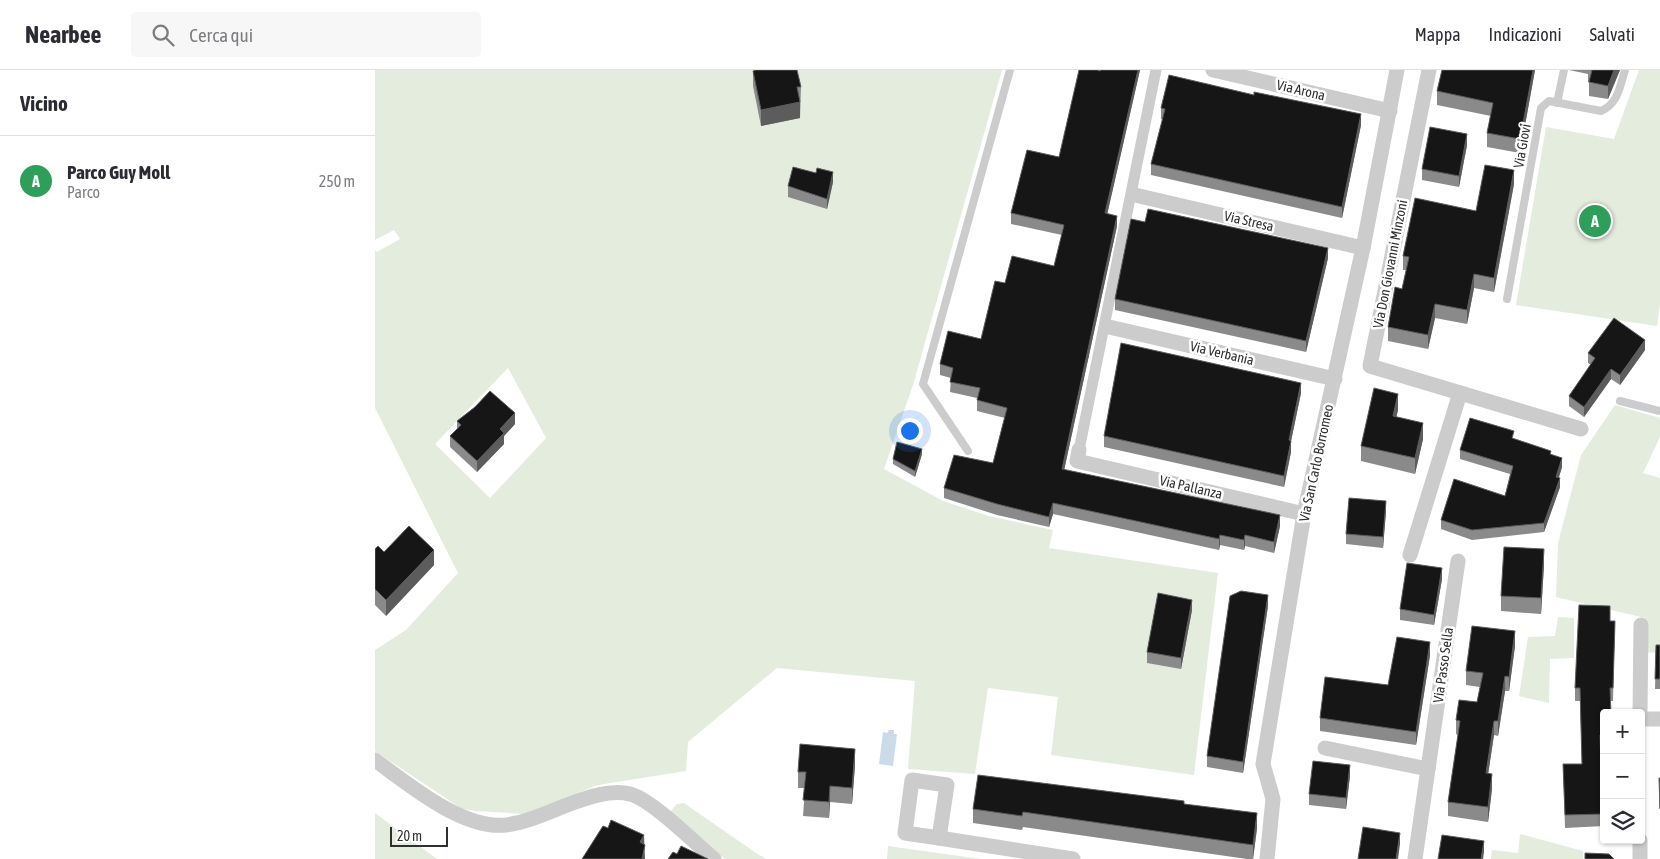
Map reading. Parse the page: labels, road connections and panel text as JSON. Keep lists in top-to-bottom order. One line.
{"streets":{"street":["Via Arona","Via Stresa","Via Don Giovanni Minzoni","Via Verbania","Via San Carlo Borromeo","Via Pallanza","Via Passo Sella"],"lane":["Via Giovi"]},"crossings":[["Via Arona","Via San Carlo Borromeo"],["Via Stresa","Via San Carlo Borromeo"],["Via Verbania","Via San Carlo Borromeo"],["Via San Carlo Borromeo","Via Pallanza"]],"scale_bar":"20 m","page":{"header":"Nearbee","search":"Cerca qui","nav":["Mappa","Indicazioni","Salvati"],"heading":"Vicino","list":[{"mark":"A","name":"Parco Guy Moll","note":"Parco","value":"250 m"}],"pins":"A","map_buttons":["+","−"],"scale":"20 m"}}
